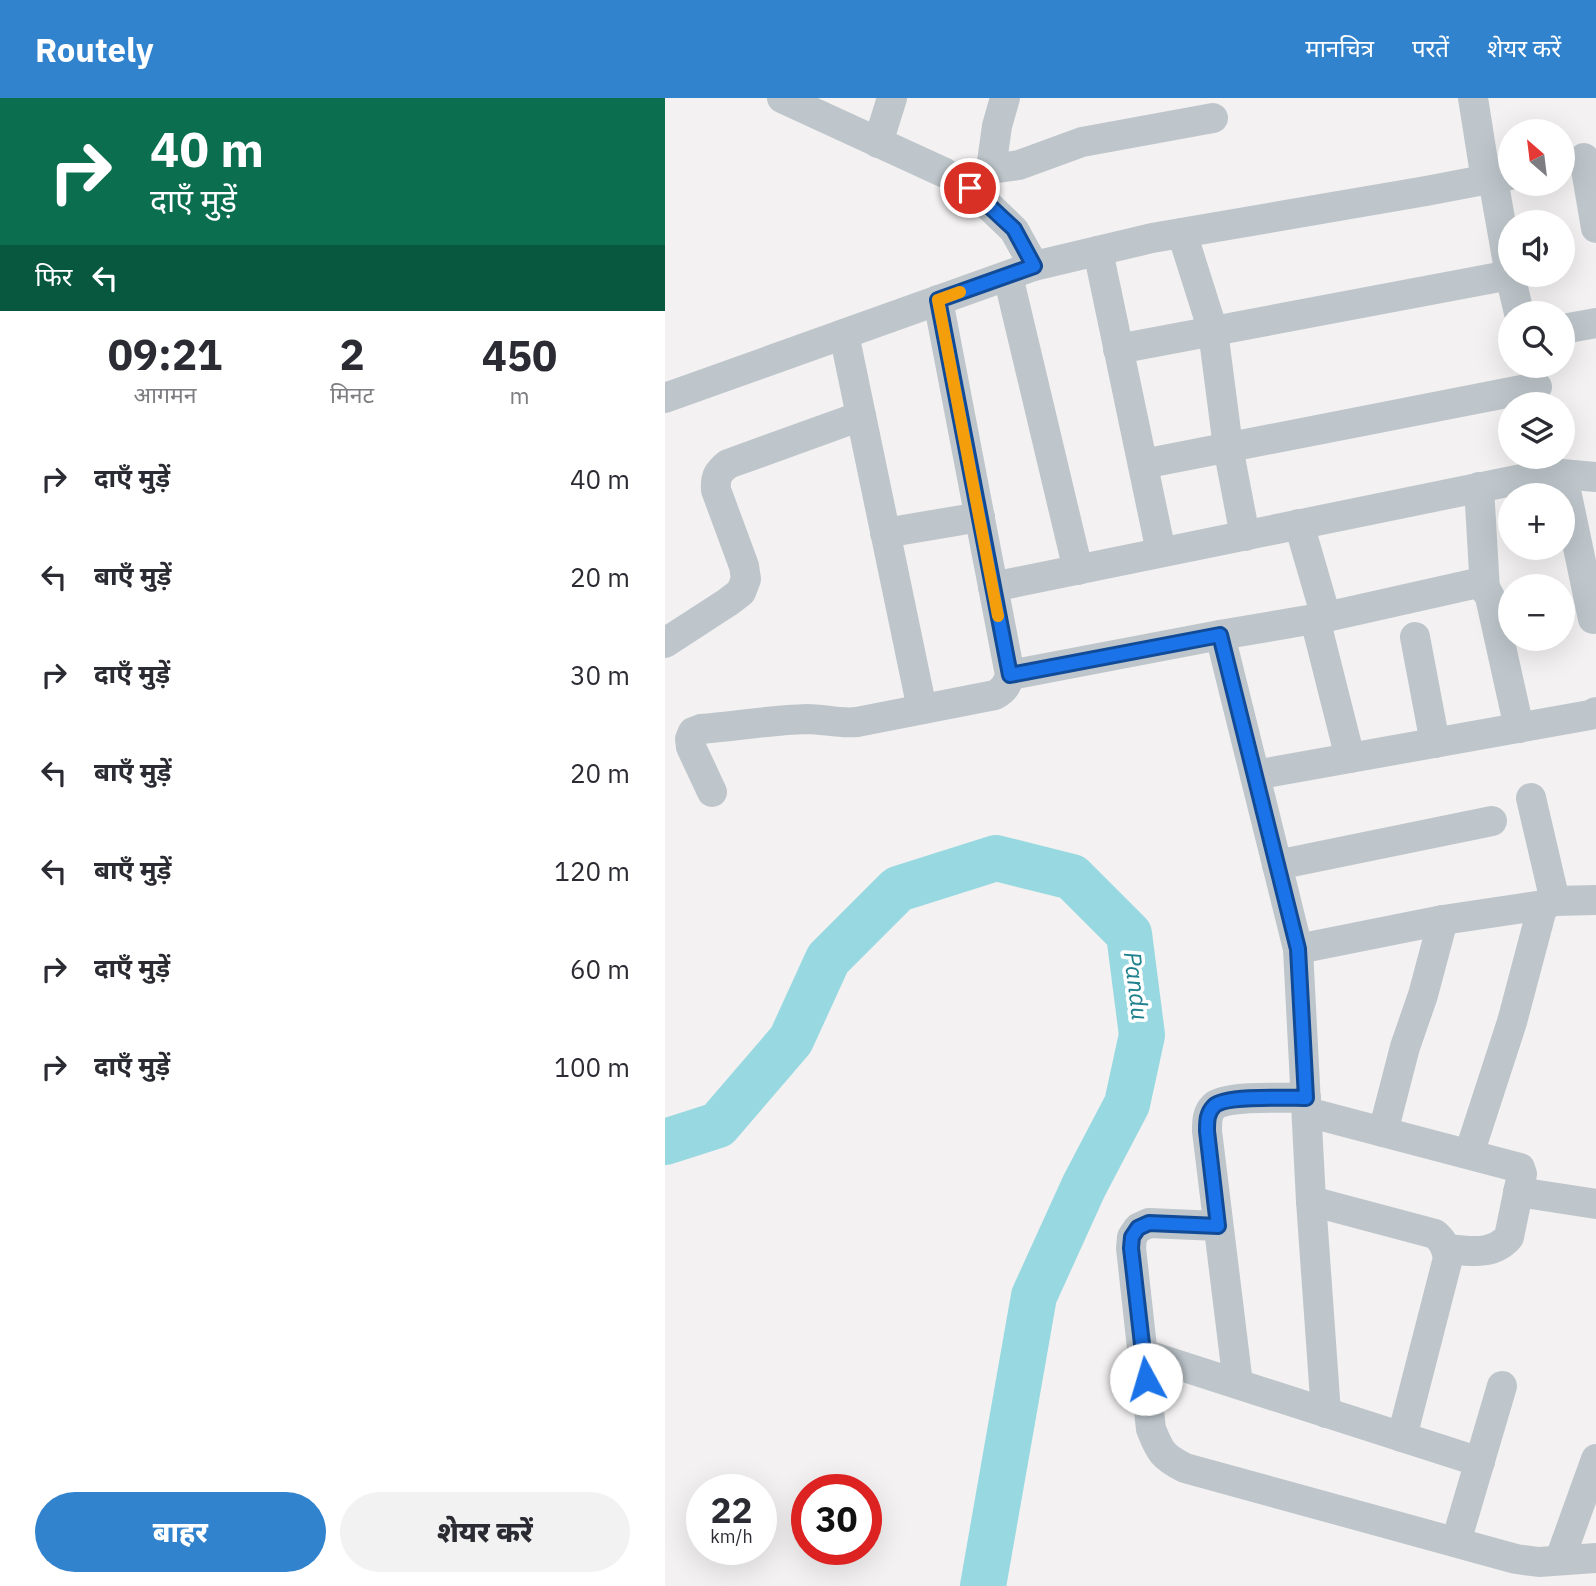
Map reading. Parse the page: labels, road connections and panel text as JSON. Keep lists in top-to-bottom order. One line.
{"water":["Pandu"],"north":"top left","page":{"header":"Routely","nav":["मानचित्र","परतें","शेयर करें"],"turn":["40 m","दाएँ मुड़ें"],"map_buttons":["+","−"],"then":"फिर","eta":["09:21","आगमन","2","मिनट","450","m"],"list":[{"name":"दाएँ मुड़ें","value":"40 m"},{"name":"बाएँ मुड़ें","value":"20 m"},{"name":"दाएँ मुड़ें","value":"30 m"},{"name":"बाएँ मुड़ें","value":"20 m"},{"name":"बाएँ मुड़ें","value":"120 m"},{"name":"दाएँ मुड़ें","value":"60 m"},{"name":"दाएँ मुड़ें","value":"100 m"}],"speed":"22 km/h","limit":"30","buttons":["बाहर","शेयर करें"]}}
